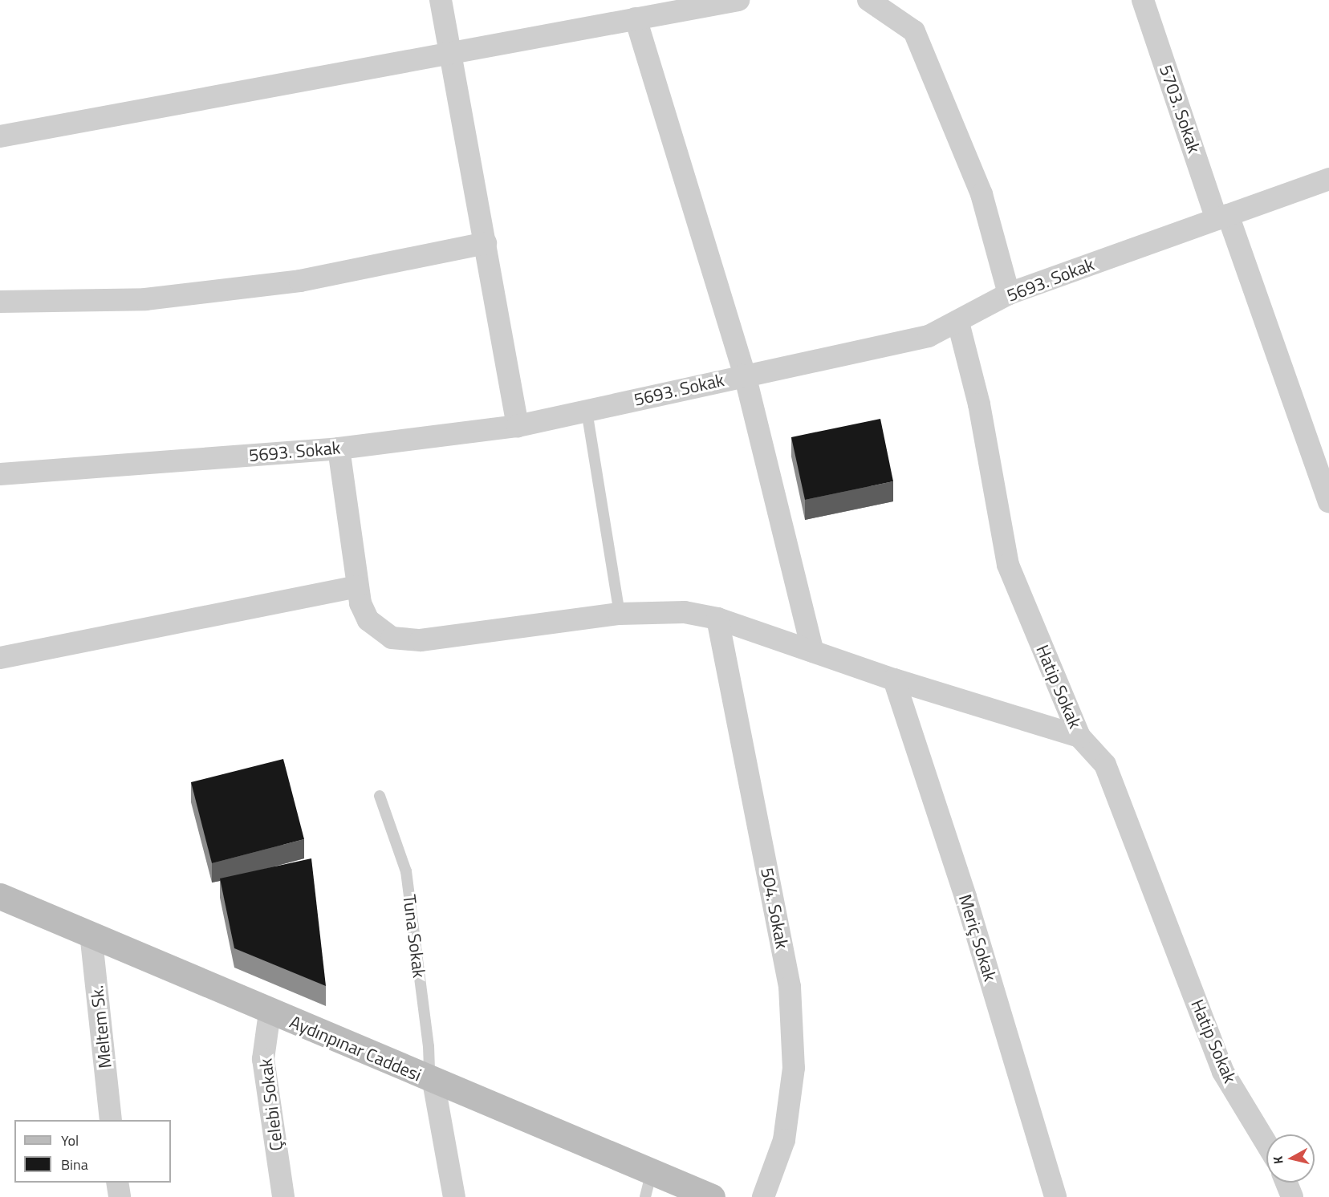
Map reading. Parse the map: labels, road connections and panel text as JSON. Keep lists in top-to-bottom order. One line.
{"streets":{"main road":["Aydınpınar Caddesi"],"street":["5703. Sokak","5693. Sokak","Hatip Sokak","504. Sokak","Meriç Sokak","Meltem Sk.","Çelebi Sokak"],"lane":["Tuna Sokak"]},"crossings":[["5703. Sokak","5693. Sokak"],["5693. Sokak","Hatip Sokak"],["Tuna Sokak","Aydınpınar Caddesi"],["Meltem Sk.","Aydınpınar Caddesi"],["Aydınpınar Caddesi","Çelebi Sokak"]],"legend":["Yol","Bina"],"north":"left"}
